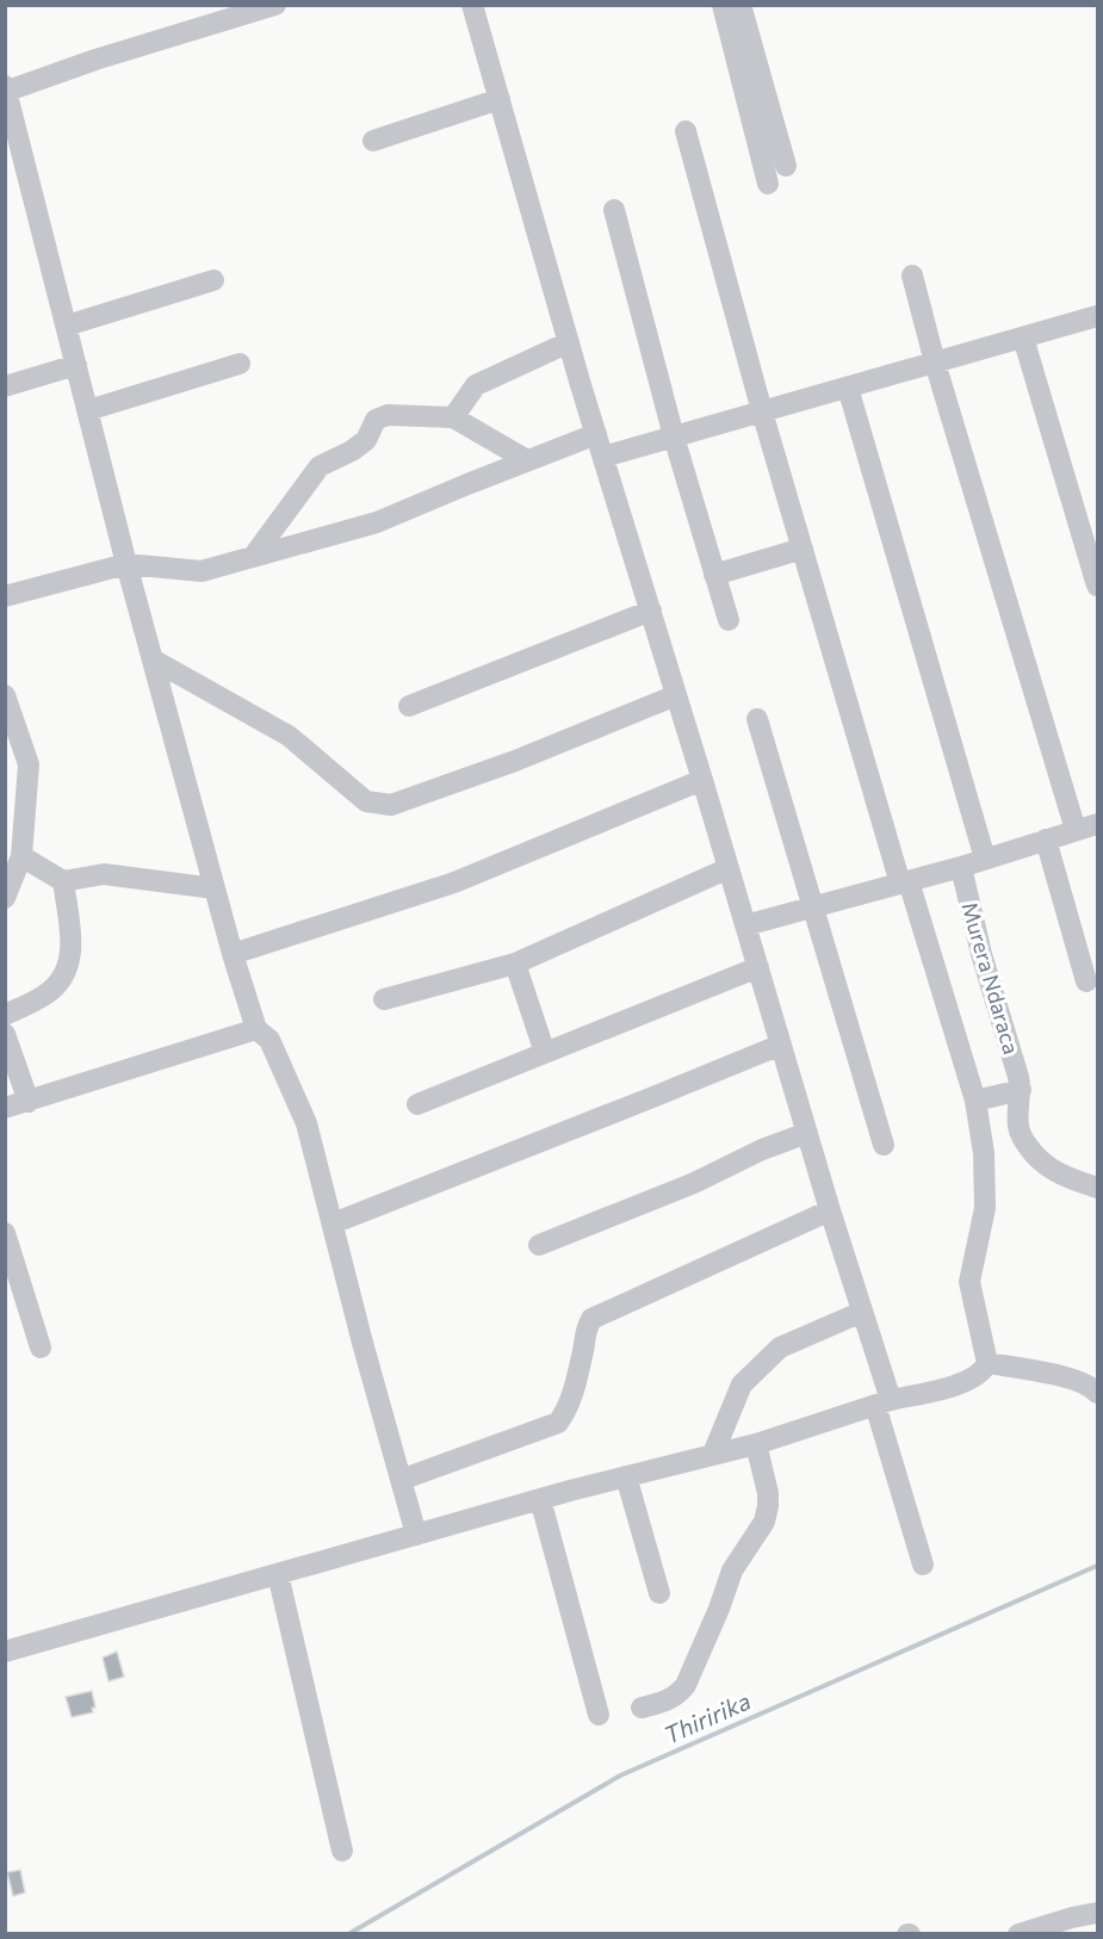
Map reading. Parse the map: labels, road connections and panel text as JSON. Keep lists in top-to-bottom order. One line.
{"streets":{"street":["Murera Ndaraca"]},"water":["Thiririka"]}
